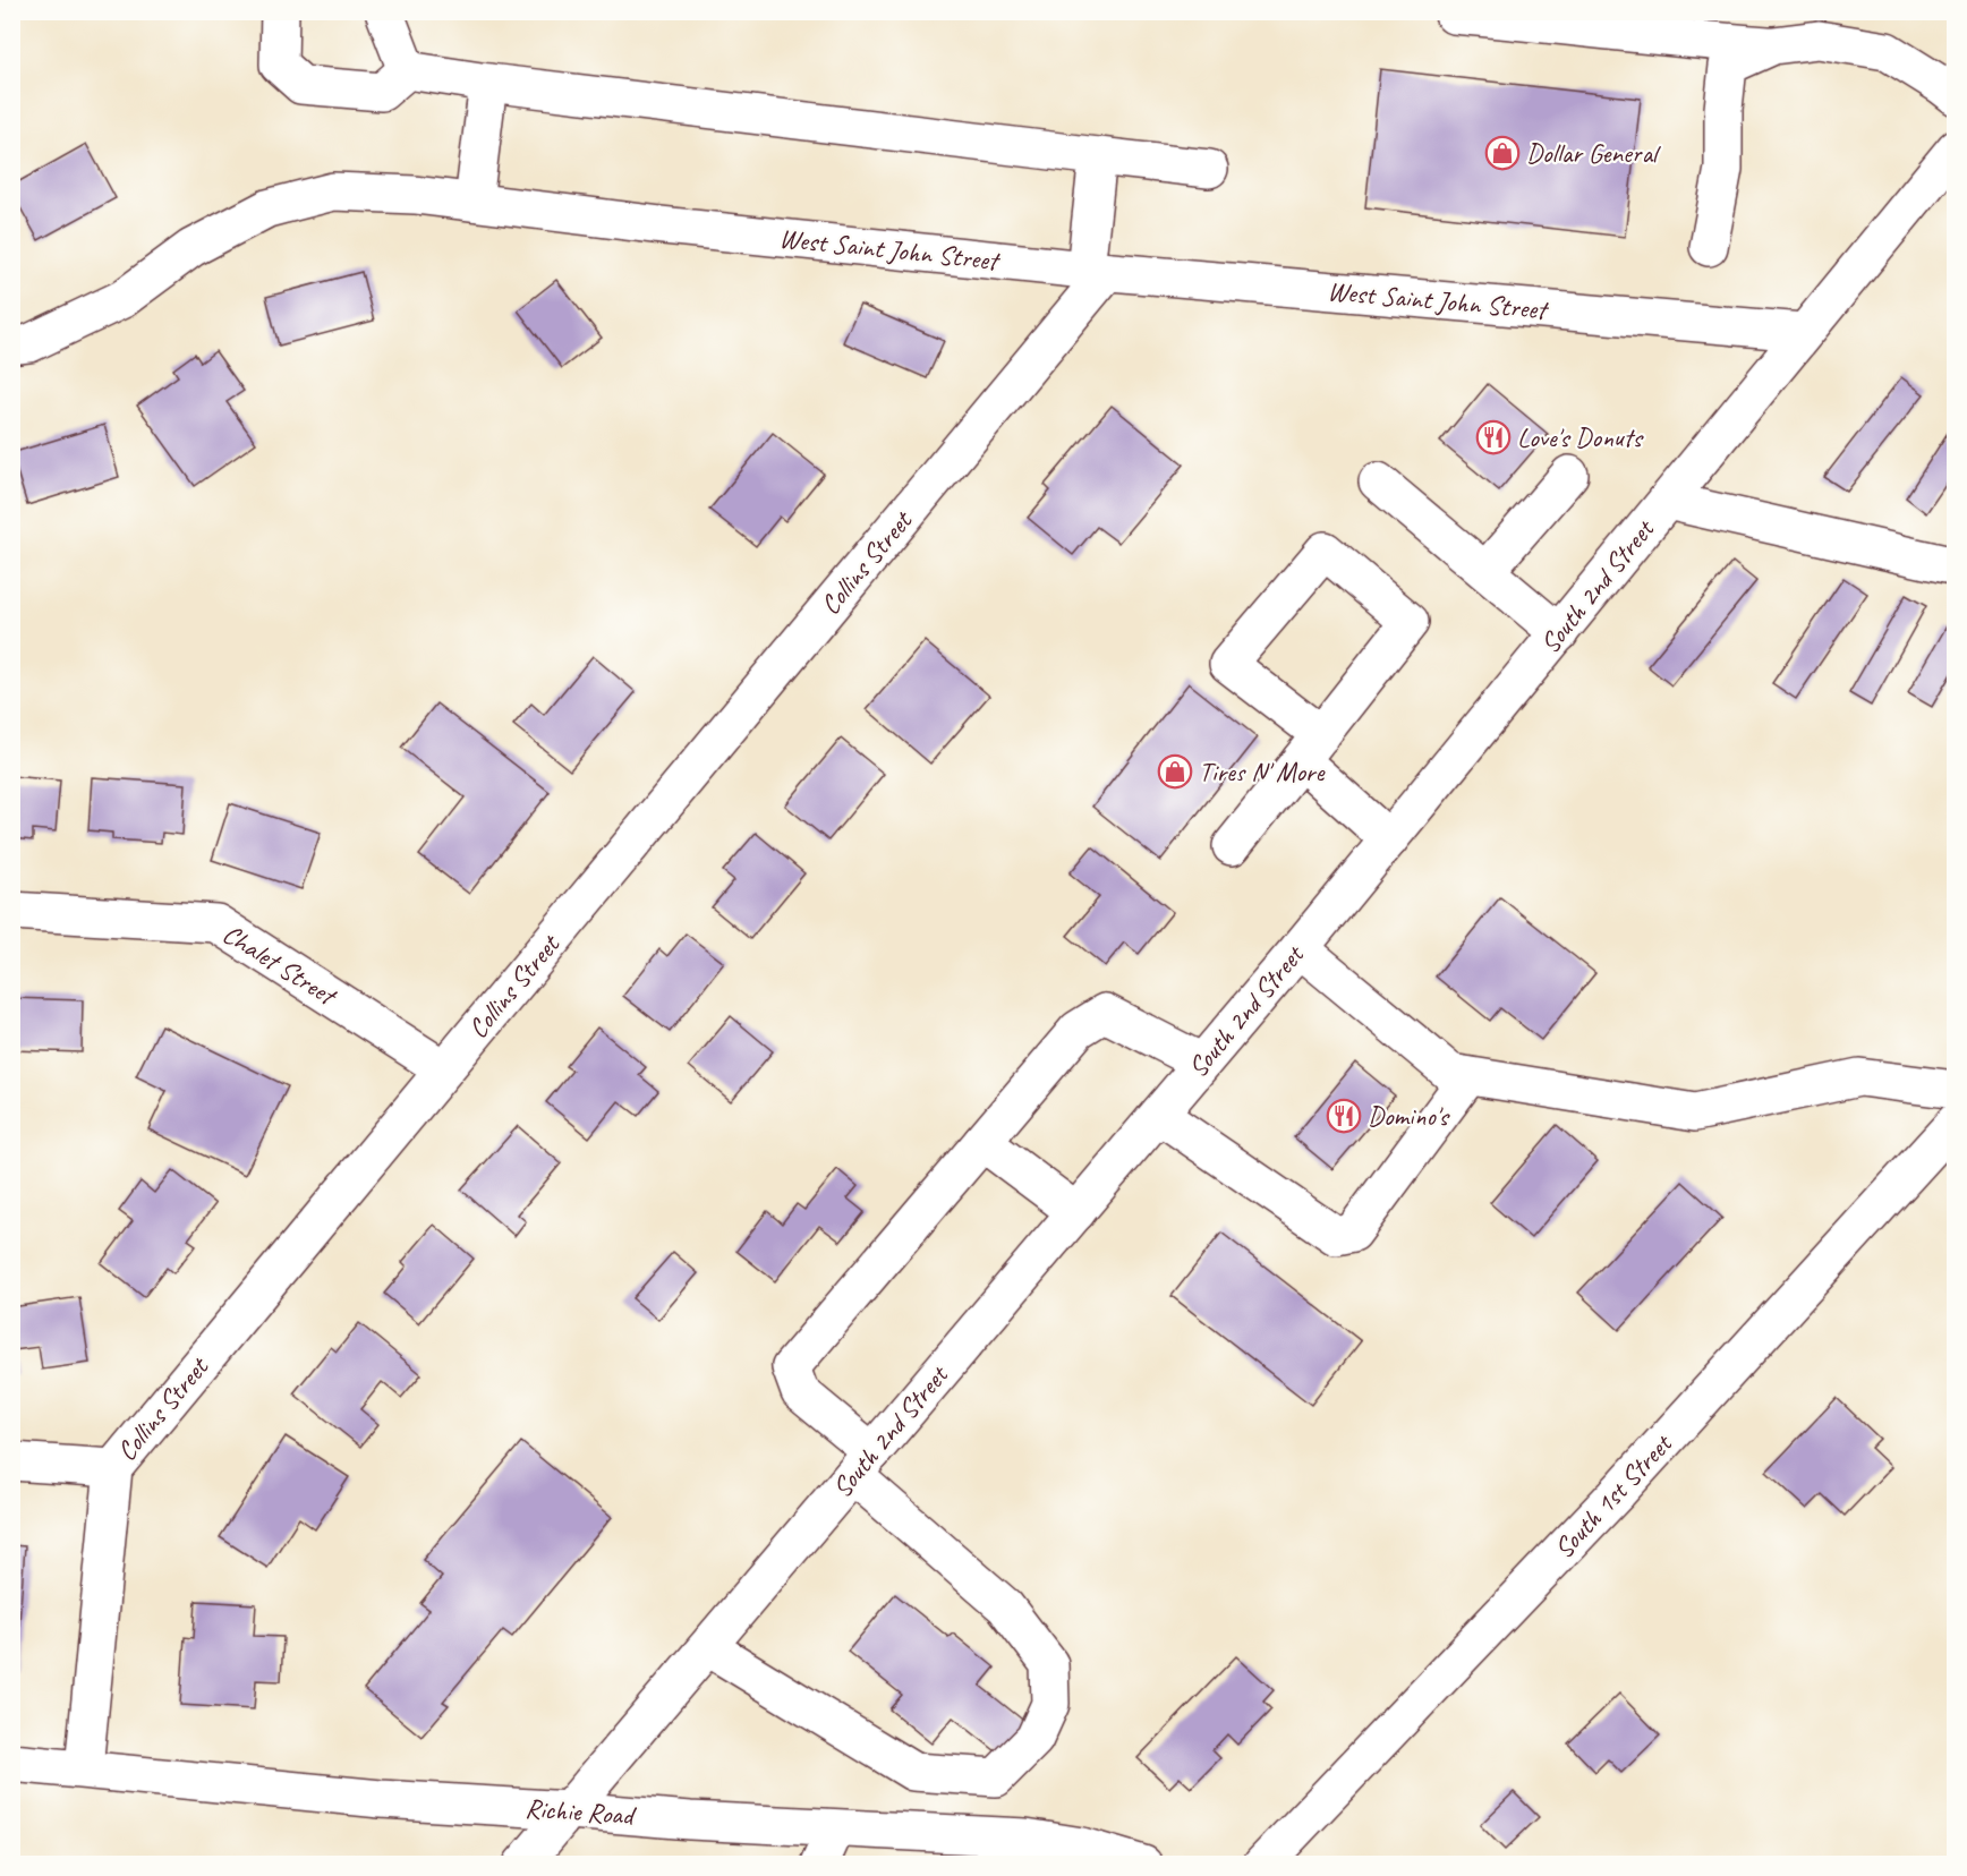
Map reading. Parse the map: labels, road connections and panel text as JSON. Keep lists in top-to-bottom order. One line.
{"streets":{"street":["West Saint John Street","Collins Street","South 2nd Street","Chalet Street","South 1st Street","Richie Road"]},"crossings":[["West Saint John Street","Collins Street"],["West Saint John Street","South 2nd Street"],["Collins Street","Chalet Street"],["Collins Street","Richie Road"],["South 2nd Street","Richie Road"]],"places":{"shop":["Dollar General","Tires N' More"],"restaurant":["Love's Donuts","Domino's"]}}
